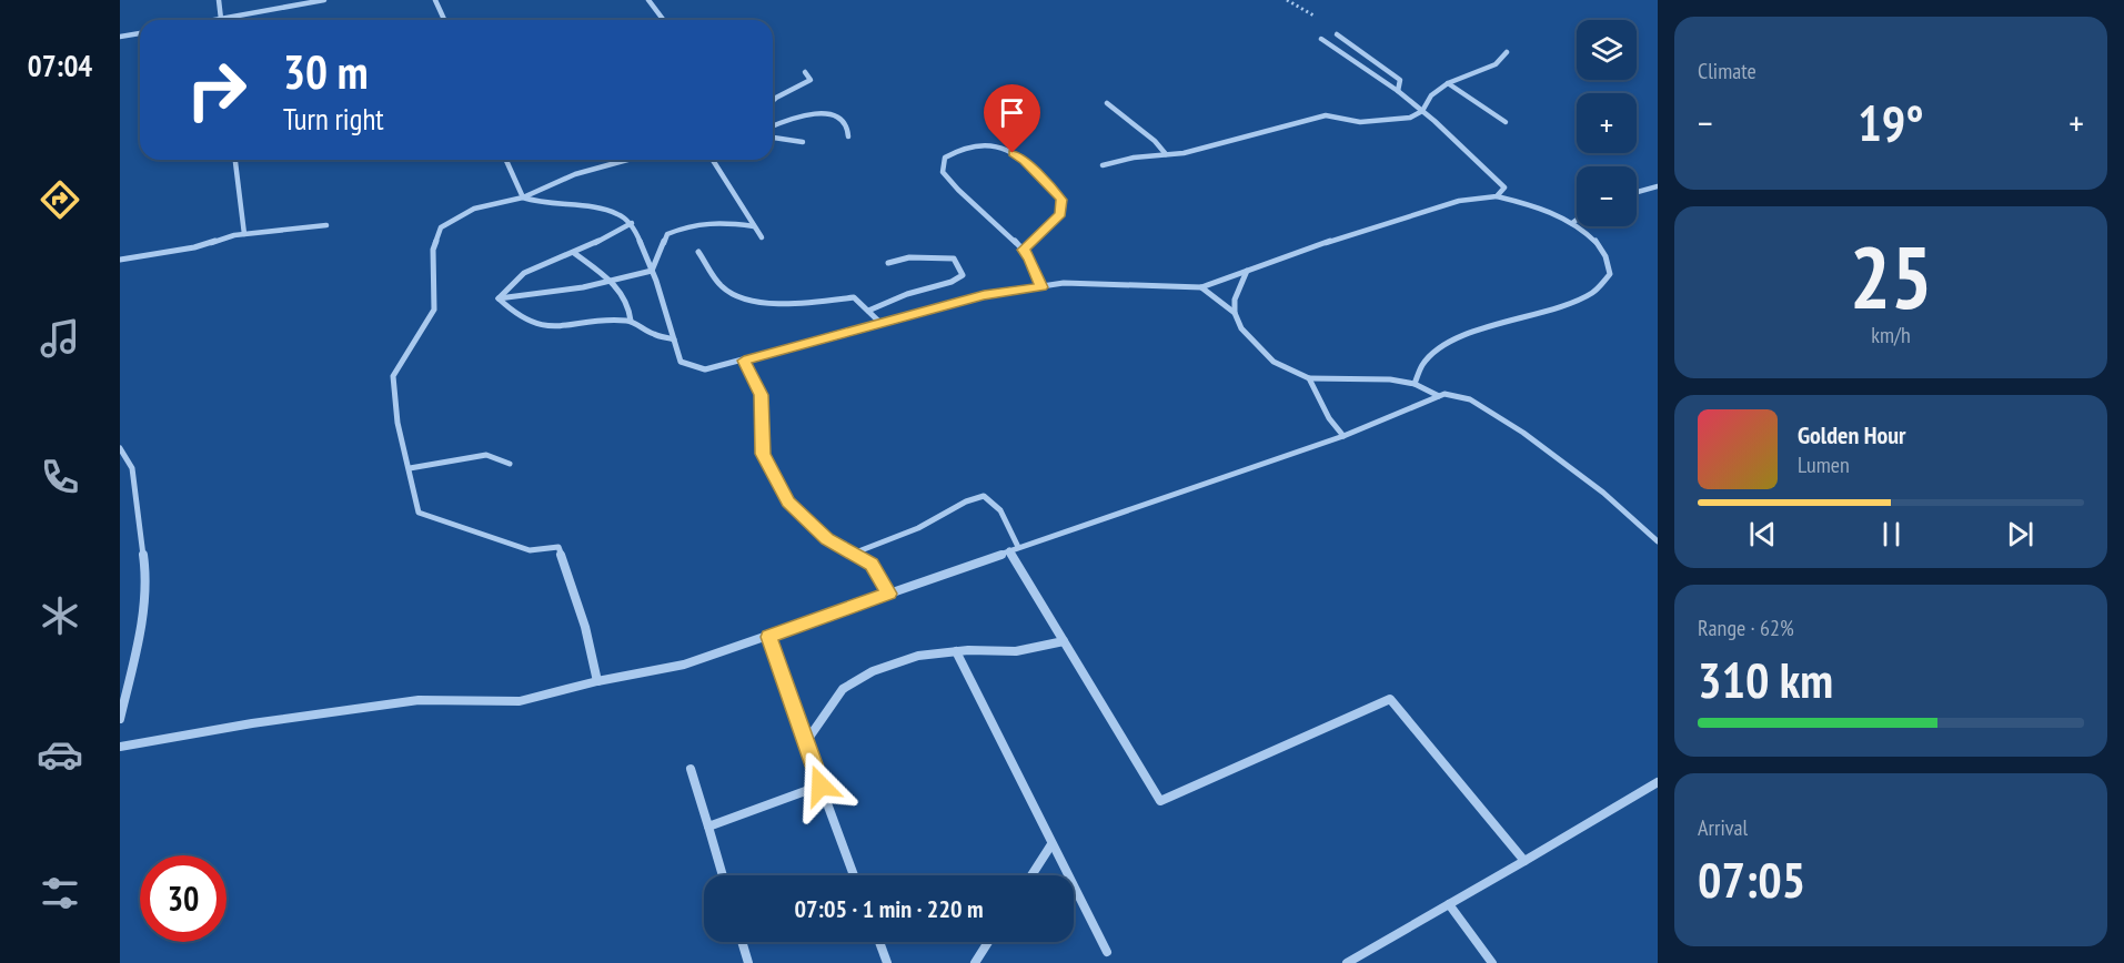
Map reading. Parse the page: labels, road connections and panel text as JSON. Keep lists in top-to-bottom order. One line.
{"page":{"tabs":"07:04","tile":["Climate",["25","km/h"],["Range · 62%","310 km"],["Arrival","07:05"]],"map_buttons":["+","−"],"turn":["30 m","Turn right"],"heat":["−","19°","+"],"song":["Golden Hour","Lumen"],"limit":"30","trip":"07:05 · 1 min · 220 m"}}
